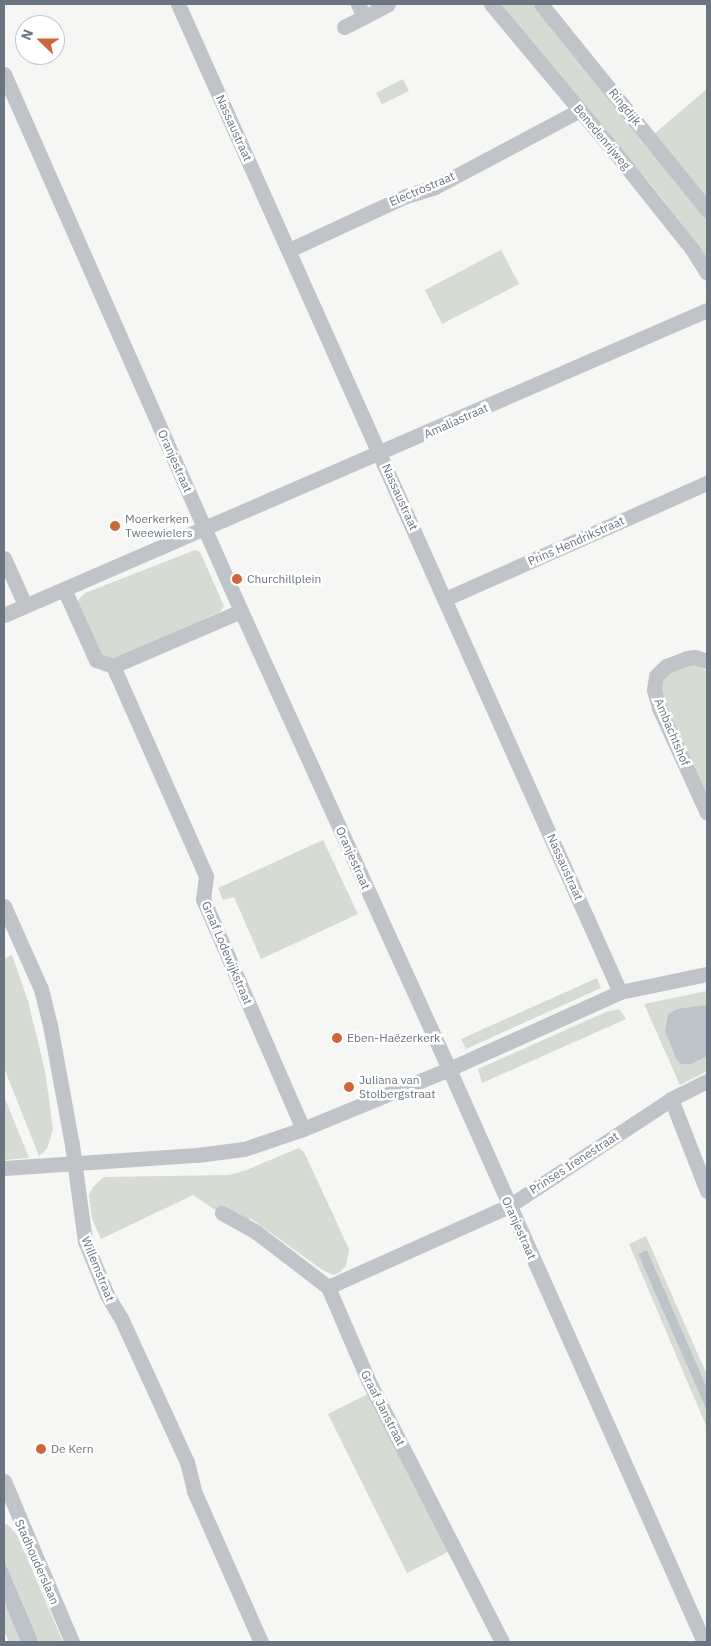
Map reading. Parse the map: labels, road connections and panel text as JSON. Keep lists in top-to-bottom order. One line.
{"streets":{"street":["Ringdijk","Nassaustraat","Benedenrijweg","Electrostraat","Amaliastraat","Oranjestraat","Prins Hendrikstraat","Ambachtshof","Graaf Lodewijkstraat","Prinses Irenestraat","Willemstraat","Graaf Janstraat","Stadhouderslaan"]},"crossings":[["Nassaustraat","Electrostraat"],["Nassaustraat","Amaliastraat"],["Nassaustraat","Prins Hendrikstraat"],["Benedenrijweg","Electrostraat"],["Amaliastraat","Oranjestraat"],["Oranjestraat","Prinses Irenestraat"],["Prinses Irenestraat","Graaf Janstraat"]],"places":["Moerkerken Tweewielers","Churchillplein","Eben-Haëzerkerk","Juliana van Stolbergstraat","De Kern"],"north":"left"}
